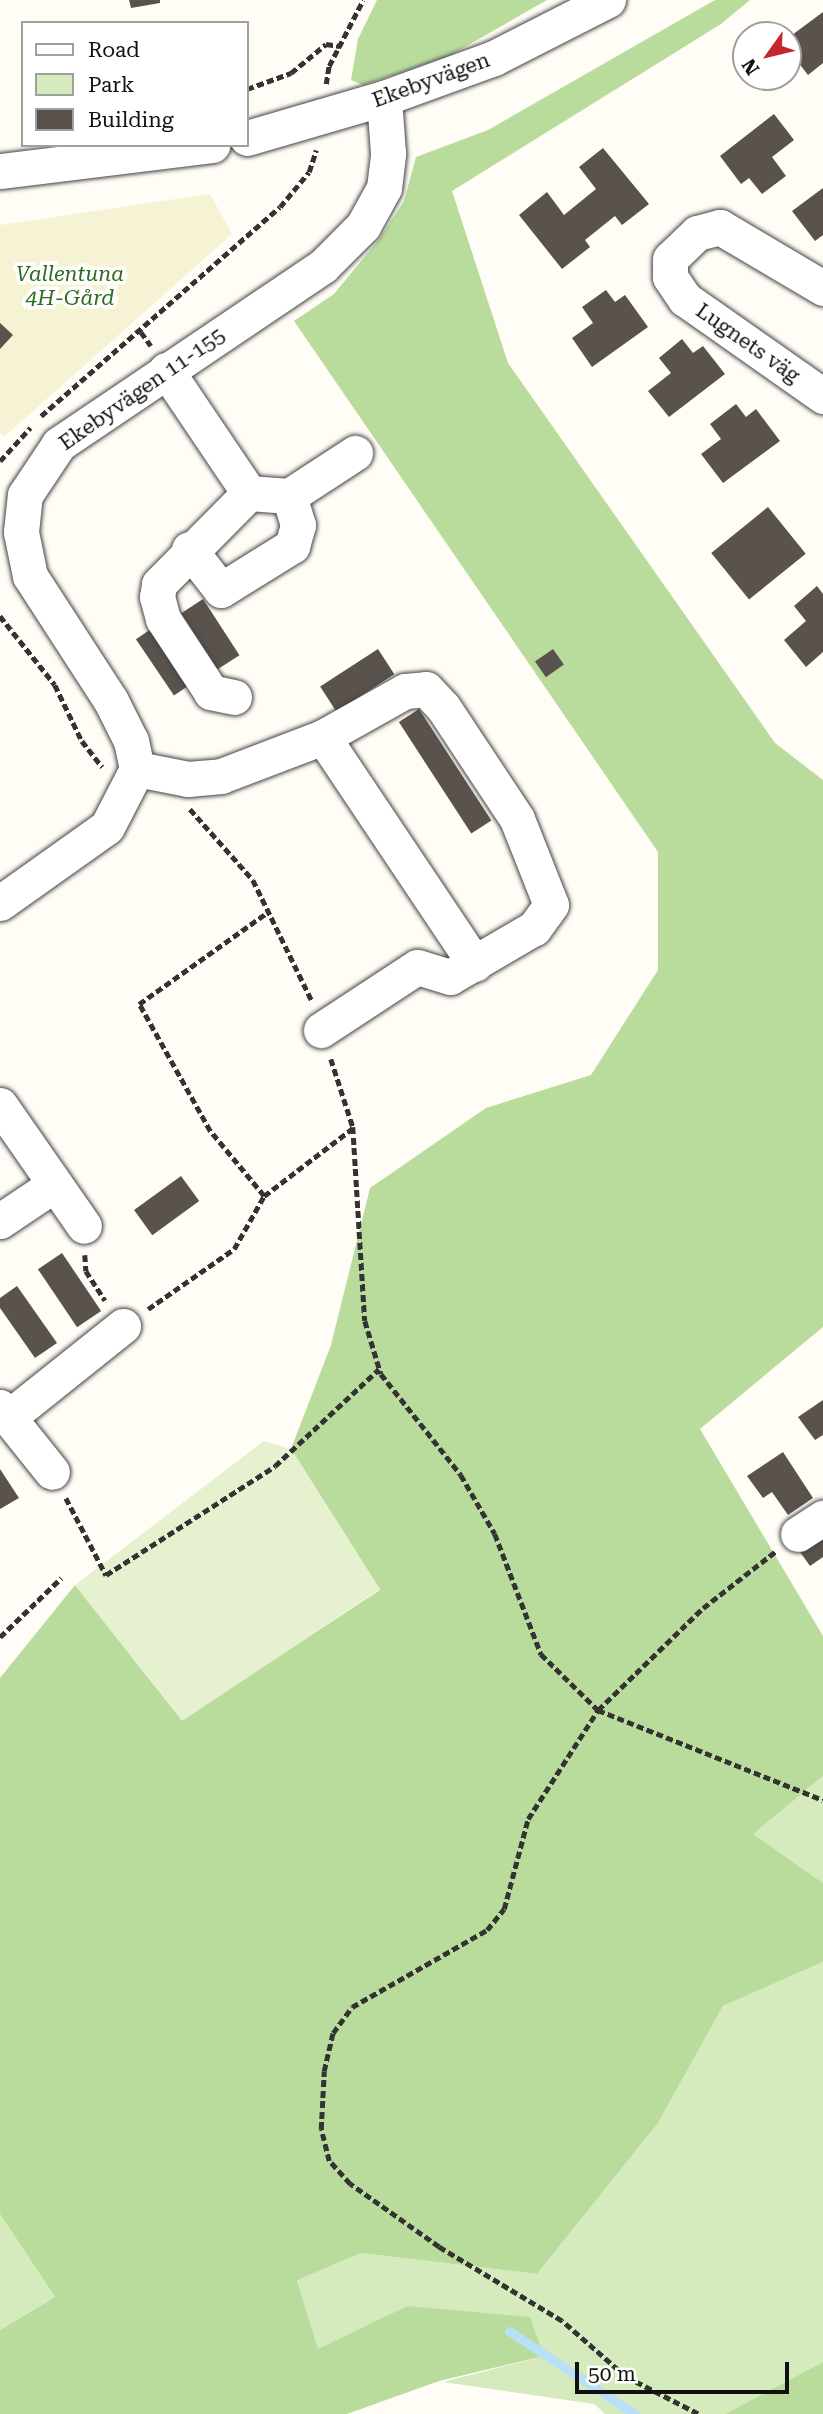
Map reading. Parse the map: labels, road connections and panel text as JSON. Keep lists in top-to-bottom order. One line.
{"streets":{"street":["Ekebyvägen","Lugnets väg","Ekebyvägen 11-155"]},"crossings":[["Ekebyvägen","Ekebyvägen 11-155"]],"parks":["Vallentuna 4H-Gård"],"legend":["Road","Park","Building"],"scale_bar":"50 m","north":"bottom left"}
